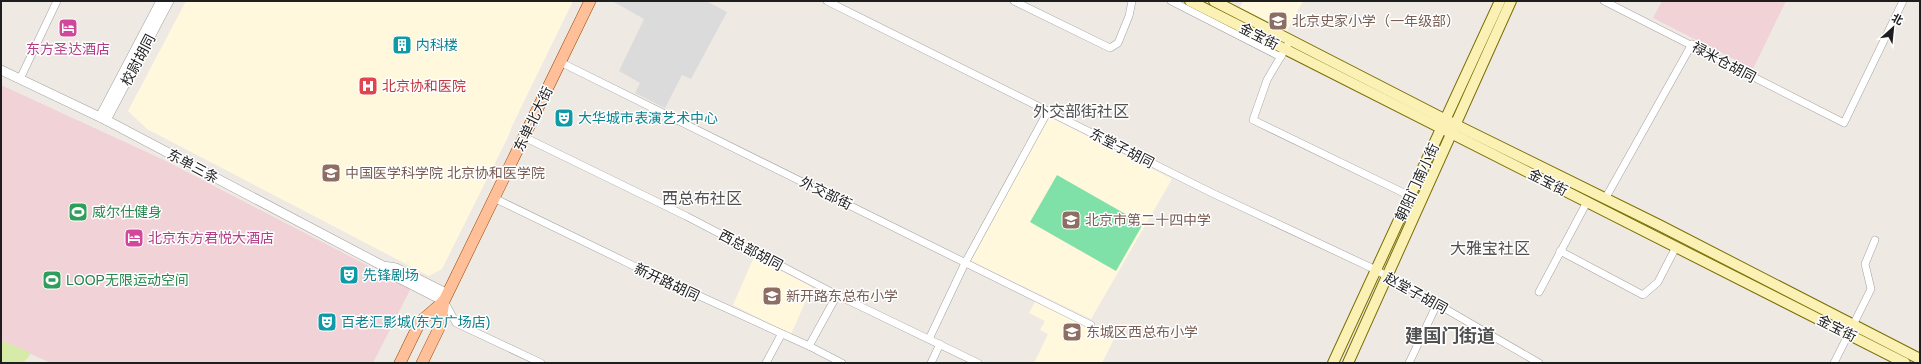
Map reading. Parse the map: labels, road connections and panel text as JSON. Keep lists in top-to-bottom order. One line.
{"streets":{"main road":["金宝街","东单北大街","朝阳门南小街"],"street":["校尉胡同","禄米仓胡同","东堂子胡同","东单三条","外交部街","西总部胡同","新开路胡同","赵堂子胡同"]},"crossings":[["金宝街","朝阳门南小街"],["校尉胡同","东单三条"],["东单北大街","东单三条"],["东单北大街","外交部街"],["东单北大街","西总部胡同"],["东单北大街","新开路胡同"],["东堂子胡同","朝阳门南小街"],["东堂子胡同","赵堂子胡同"],["朝阳门南小街","赵堂子胡同"]],"districts":["外交部街社区","西总布社区","大雅宝社区","建国门街道"],"places":{"school or university":["北京史家小学（一年级部）","中国医学科学院 北京协和医学院","北京市第二十四中学","新开路东总布小学","东城区西总布小学"],"hotel":["东方圣达酒店","北京东方君悦大酒店"],"building":["内科楼"],"hospital":["北京协和医院"],"theatre":["大华城市表演艺术中心","先锋剧场","百老汇影城(东方广场店)"],"sports":["威尔仕健身","LOOP无限运动空间"]},"north":"top right"}
